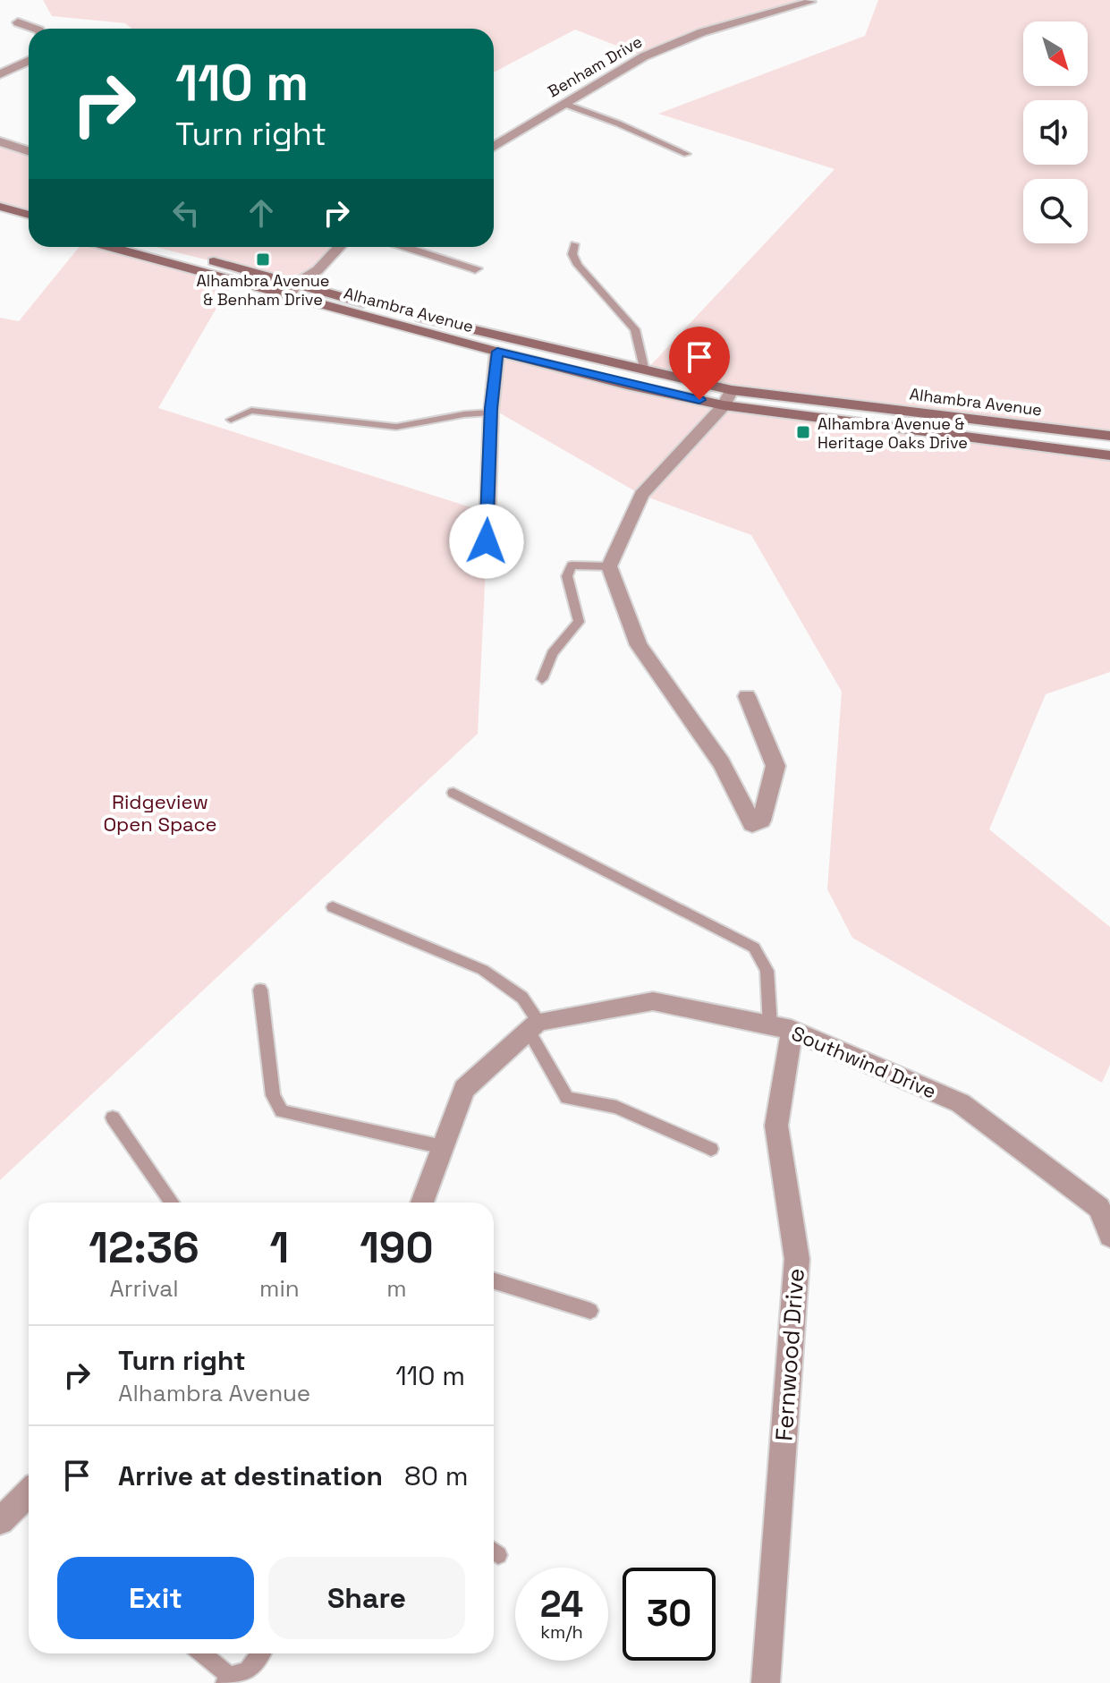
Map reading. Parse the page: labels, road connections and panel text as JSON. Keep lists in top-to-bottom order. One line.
{"streets":{"main road":["Alhambra Avenue"],"street":["Benham Drive","Southwind Drive","Fernwood Drive"]},"crossings":[["Southwind Drive","Fernwood Drive"]],"parks":["Ridgeview Open Space"],"places":{"transit":["Alhambra Avenue & Benham Drive","Alhambra Avenue & Heritage Oaks Drive"]},"north":"bottom right","page":{"turn":["110 m","Turn right"],"eta":["12:36","Arrival","1","min","190","m"],"list":[{"name":"Turn right","note":"Alhambra Avenue","value":"110 m"},{"name":"Arrive at destination","value":"80 m"}],"buttons":["Exit","Share"],"speed":"24 km/h","limit":"30"}}
